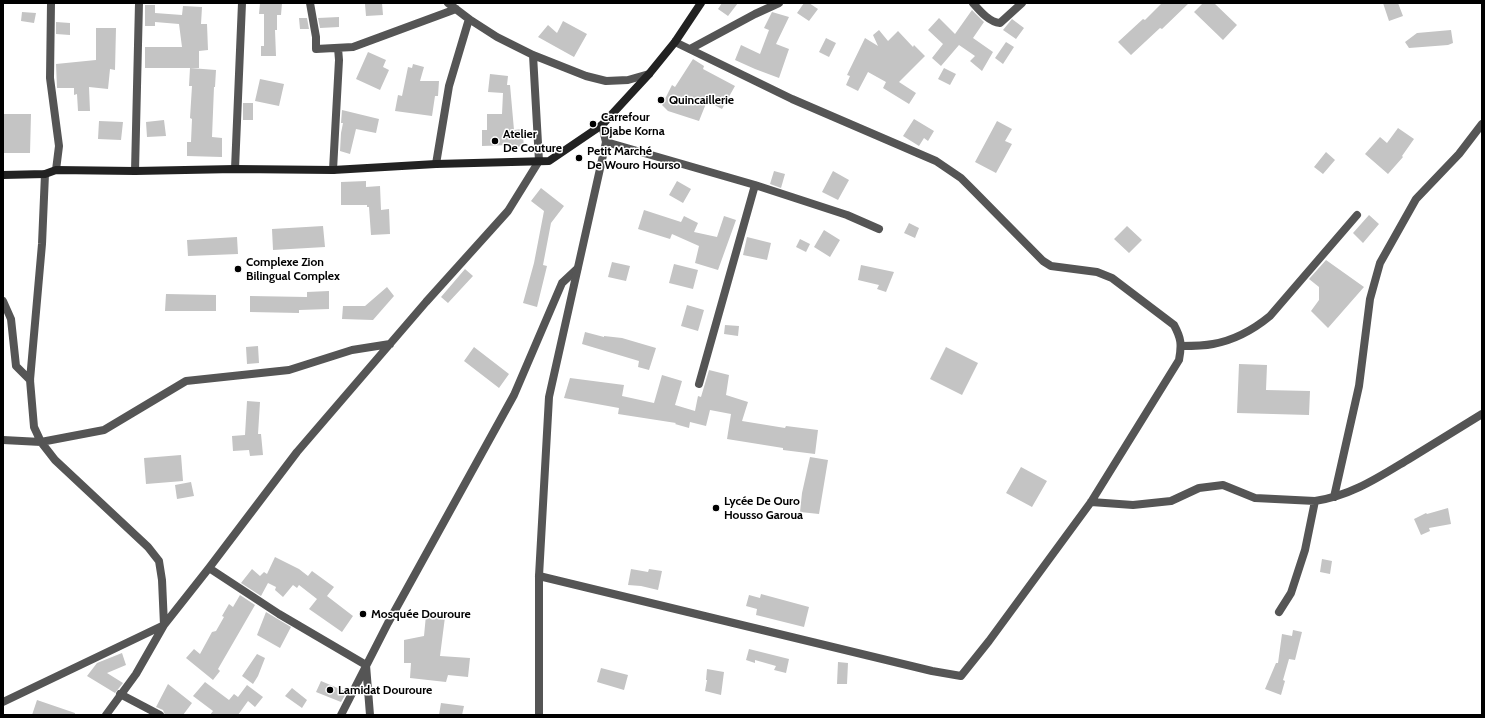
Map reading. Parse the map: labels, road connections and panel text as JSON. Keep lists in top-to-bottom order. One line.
{"places":["Quincaillerie","Carrefour Djabe Korna","Atelier De Couture","Petit Marché De Wouro Hourso","Complexe Zion Bilingual Complex","Lycée De Ouro Housso Garoua","Mosquée Douroure","Lamidat Douroure"]}
